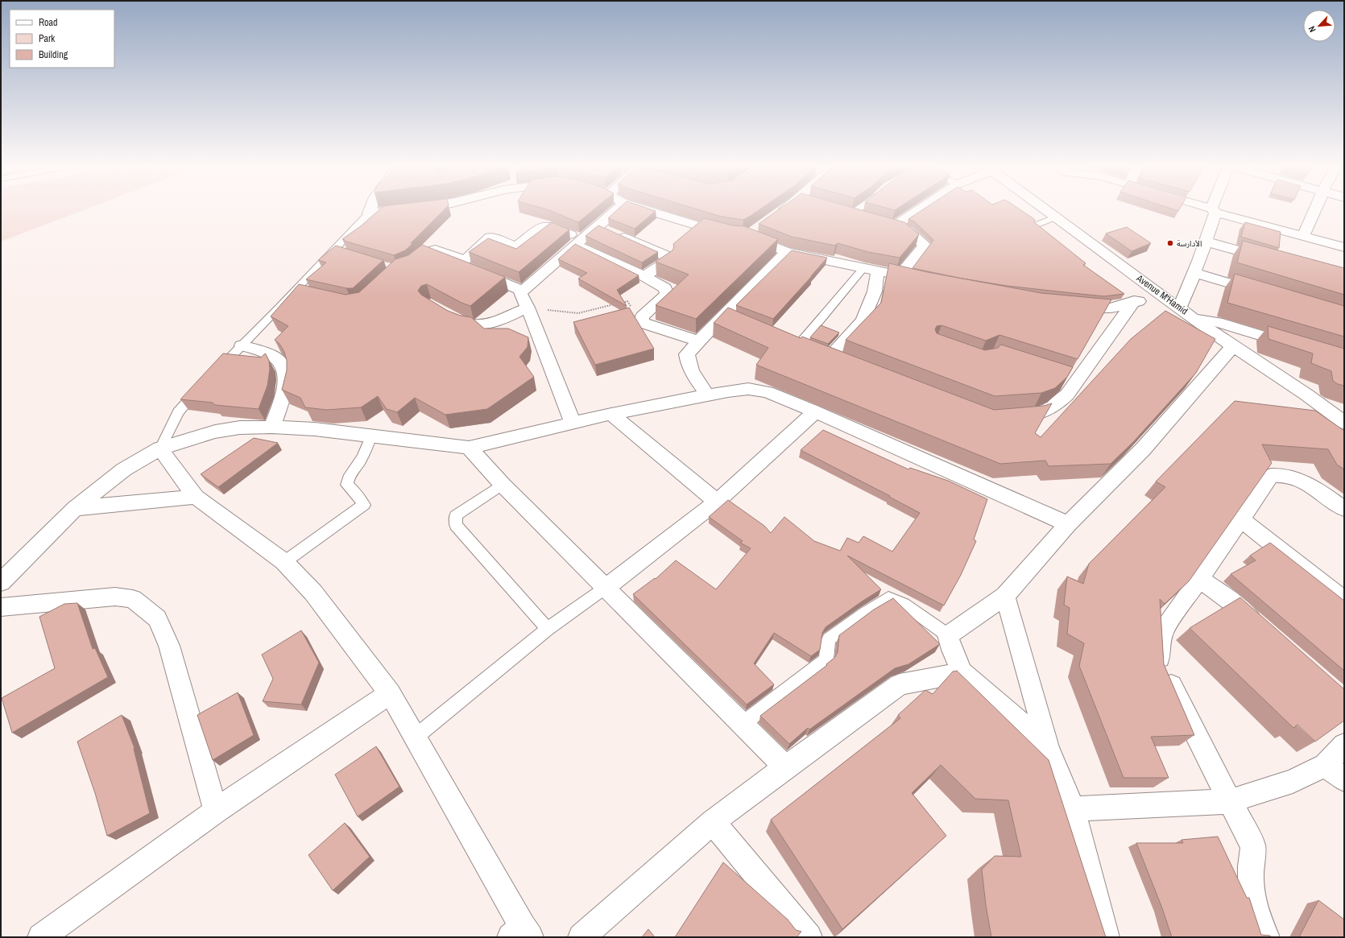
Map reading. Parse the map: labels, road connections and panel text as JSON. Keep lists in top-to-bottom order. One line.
{"streets":{"street":["Avenue M'Hamid"]},"places":["الأدارسة"],"legend":["Road","Park","Building"],"north":"bottom left"}
